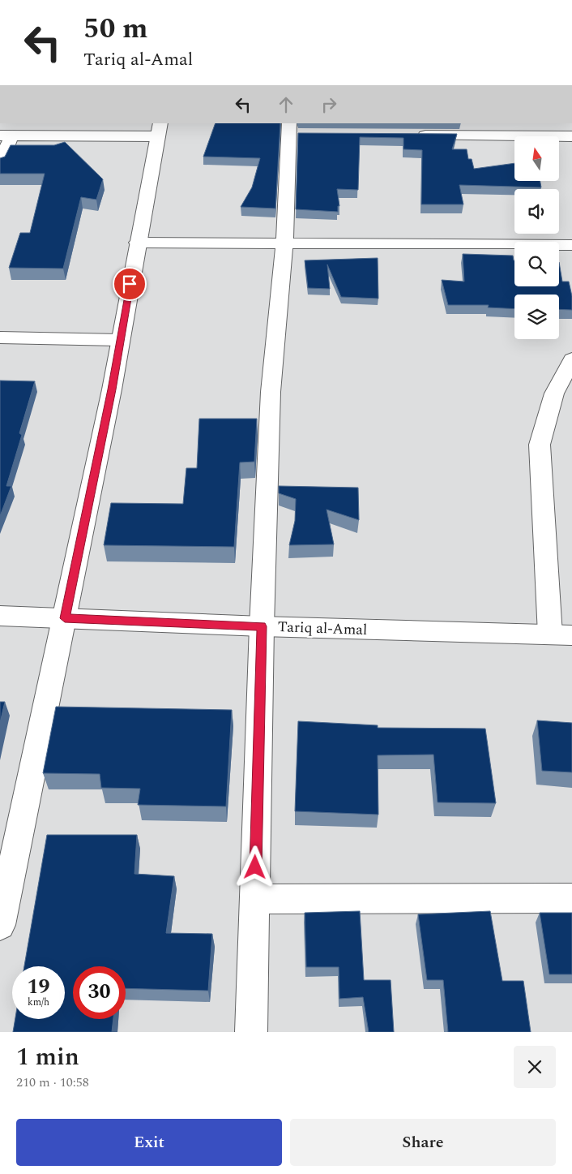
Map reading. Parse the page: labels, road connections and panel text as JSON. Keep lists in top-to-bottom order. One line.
{"streets":{"main road":["Tariq al-Amal"]},"north":"top","page":{"turn":["50 m","Tariq al-Amal"],"speed":"19 km/h","limit":"30","heading":["1 min","210 m · 10:58"],"buttons":["Exit","Share"]}}
